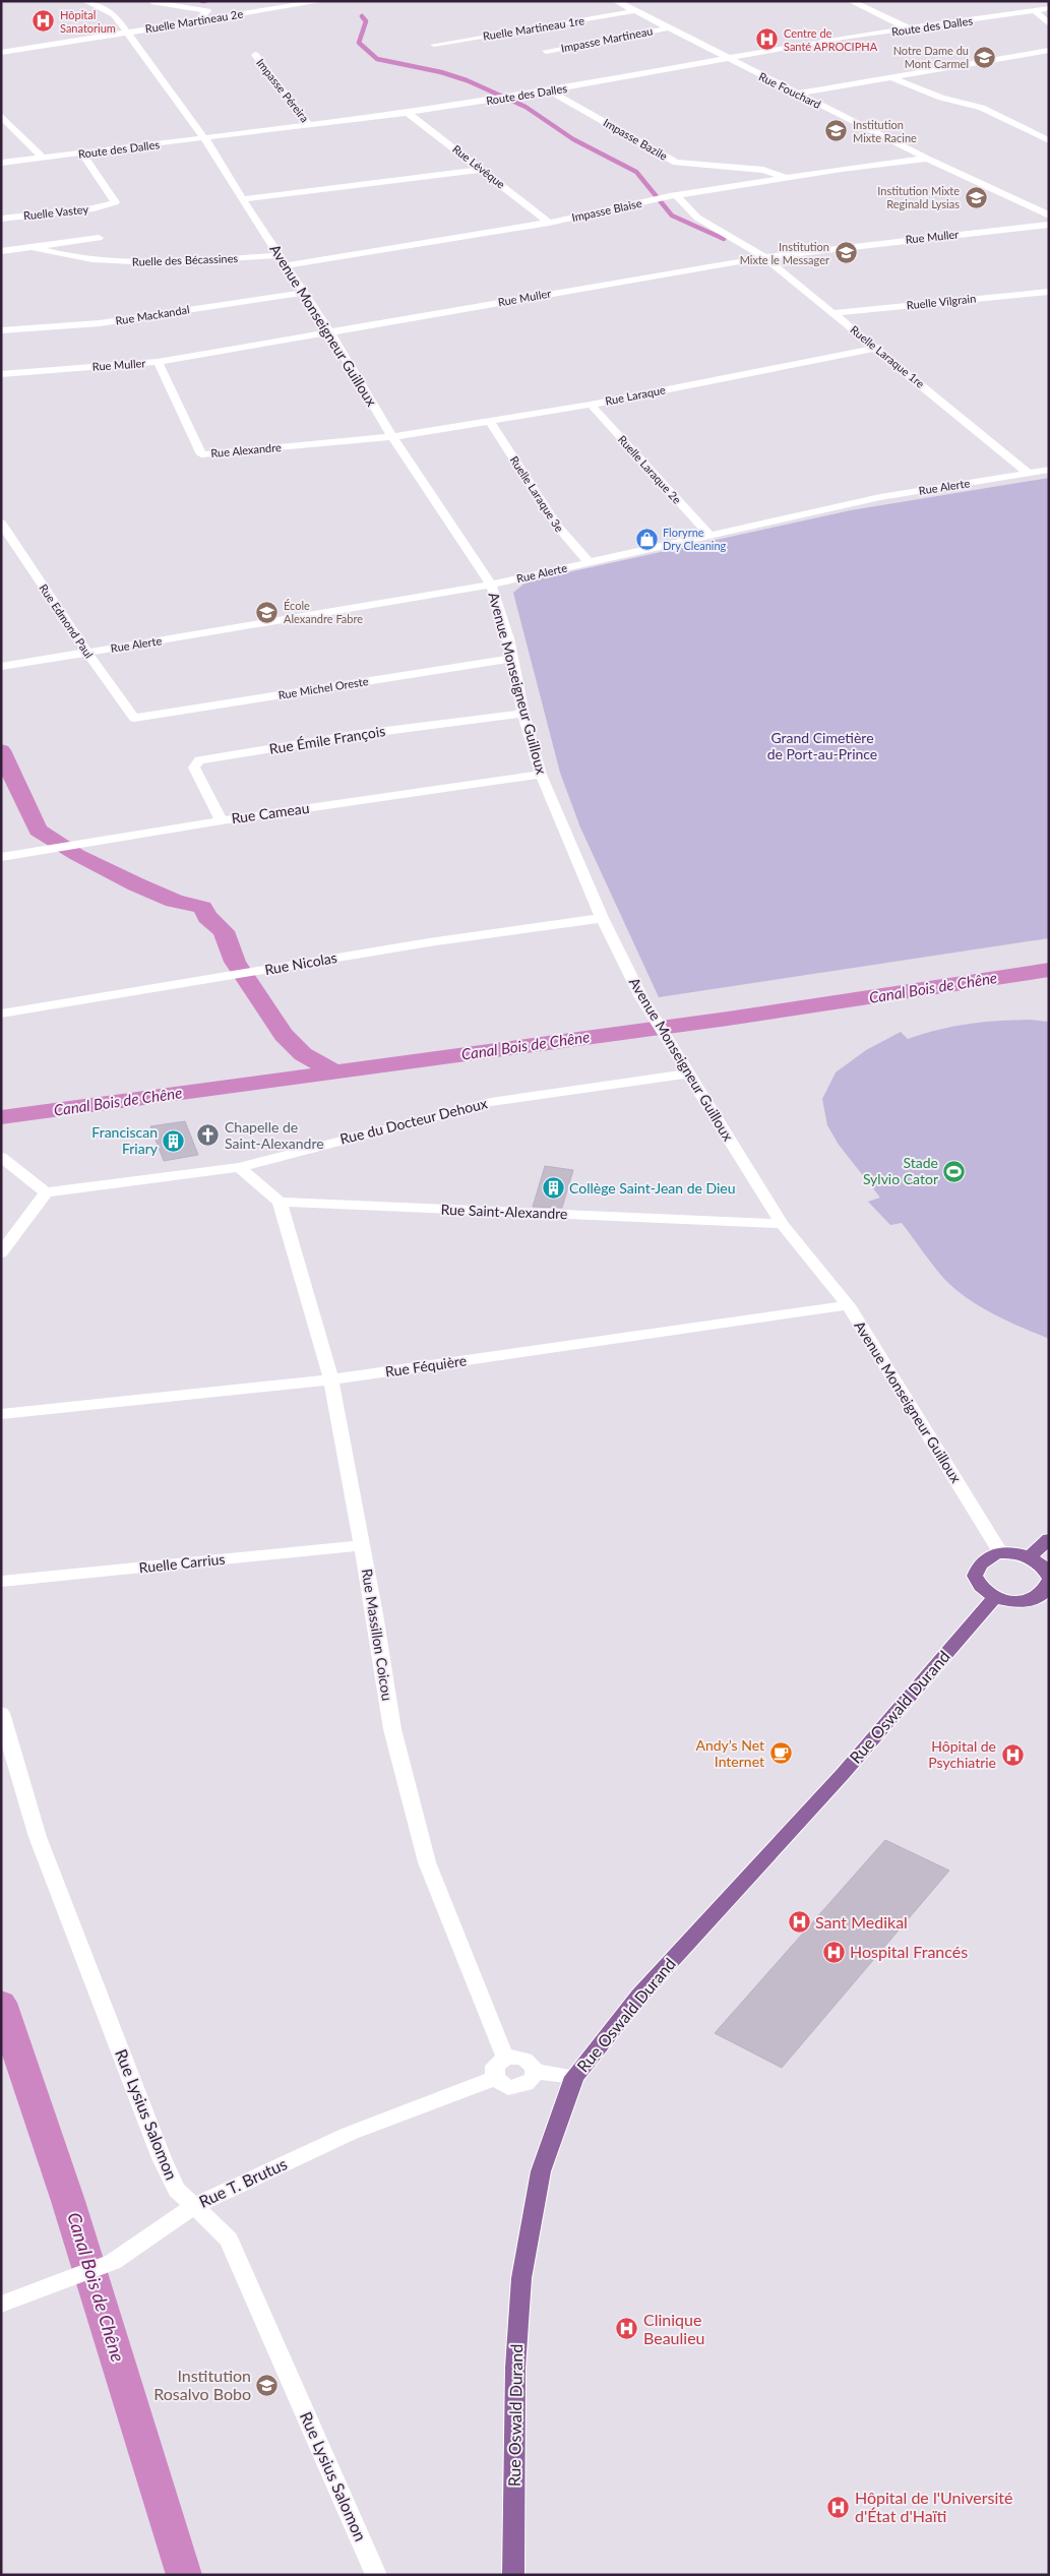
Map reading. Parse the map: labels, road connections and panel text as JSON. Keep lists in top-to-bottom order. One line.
{"streets":{"main road":["Rue Oswald Durand"],"street":["Ruelle Martineau 2e","Route des Dalles","Ruelle Martineau 1re","Impasse Martineau","Impasse Péreira","Rue Fouchard","Impasse Bazile","Rue Lévêque","Impasse Blaise","Ruelle Vastey","Rue Muller","Ruelle des Bécassines","Ruelle Vilgrain","Rue Mackandal","Avenue Monseigneur Guilloux","Ruelle Laraque 1re","Rue Laraque","Rue Alexandre","Ruelle Laraque 2e","Rue Alerte","Ruelle Laraque 3e","Rue Edmond Paul","Rue Michel Oreste","Rue Émile François","Rue Cameau","Rue Nicolas","Rue du Docteur Dehoux","Rue Saint-Alexandre","Rue Féquière","Ruelle Carrius","Rue Massillon Coicou","Rue Lysius Salomon","Rue T. Brutus"]},"crossings":[["Ruelle Martineau 2e","Avenue Monseigneur Guilloux"],["Route des Dalles","Impasse Péreira"],["Route des Dalles","Rue Fouchard"],["Route des Dalles","Impasse Bazile"],["Route des Dalles","Rue Lévêque"],["Route des Dalles","Ruelle Vastey"],["Route des Dalles","Avenue Monseigneur Guilloux"],["Ruelle Martineau 1re","Rue Fouchard"],["Impasse Martineau","Rue Fouchard"],["Rue Fouchard","Impasse Blaise"],["Impasse Bazile","Impasse Blaise"],["Rue Lévêque","Impasse Blaise"],["Impasse Blaise","Avenue Monseigneur Guilloux"],["Impasse Blaise","Ruelle Laraque 1re"],["Rue Muller","Avenue Monseigneur Guilloux"],["Rue Muller","Ruelle Laraque 1re"],["Rue Muller","Rue Alexandre"],["Ruelle des Bécassines","Avenue Monseigneur Guilloux"],["Ruelle Vilgrain","Ruelle Laraque 1re"],["Rue Mackandal","Avenue Monseigneur Guilloux"],["Avenue Monseigneur Guilloux","Rue Laraque"],["Avenue Monseigneur Guilloux","Rue Alexandre"],["Avenue Monseigneur Guilloux","Rue Alerte"],["Avenue Monseigneur Guilloux","Rue Michel Oreste"],["Avenue Monseigneur Guilloux","Rue Émile François"],["Avenue Monseigneur Guilloux","Rue Cameau"],["Avenue Monseigneur Guilloux","Rue Nicolas"],["Avenue Monseigneur Guilloux","Rue du Docteur Dehoux"],["Avenue Monseigneur Guilloux","Rue Saint-Alexandre"],["Avenue Monseigneur Guilloux","Rue Féquière"],["Ruelle Laraque 1re","Rue Laraque"],["Ruelle Laraque 1re","Rue Alerte"],["Rue Laraque","Rue Alexandre"],["Rue Laraque","Ruelle Laraque 2e"],["Rue Laraque","Ruelle Laraque 3e"],["Ruelle Laraque 2e","Rue Alerte"],["Rue Alerte","Ruelle Laraque 3e"],["Rue Alerte","Rue Edmond Paul"],["Rue Edmond Paul","Rue Michel Oreste"],["Rue Émile François","Rue Cameau"],["Rue Saint-Alexandre","Rue Massillon Coicou"],["Rue Féquière","Rue Massillon Coicou"],["Ruelle Carrius","Rue Massillon Coicou"],["Rue Massillon Coicou","Rue T. Brutus"],["Rue Lysius Salomon","Rue T. Brutus"]],"water":["Canal Bois de Chêne"],"parks":["Grand Cimetière de Port-au-Prince"],"places":{"hospital":["Hôpital Sanatorium","Centre de Santé APROCIPHA","Hôpital de Psychiatrie","Sant Medikal","Hospital Francés","Clinique Beaulieu","Hôpital de l'Université d'État d'Haïti"],"school or university":["Notre Dame du Mont Carmel","Institution Mixte Racine","Institution Mixte Reginald Lysias","Institution Mixte le Messager","École Alexandre Fabre","Institution Rosalvo Bobo"],"shop":["Floryrne Dry Cleaning"],"church":["Chapelle de Saint-Alexandre"],"building":["Franciscan Friary","Collège Saint-Jean de Dieu"],"sports":["Stade Sylvio Cator"],"cafe":["Andy’s Net Internet"]}}
